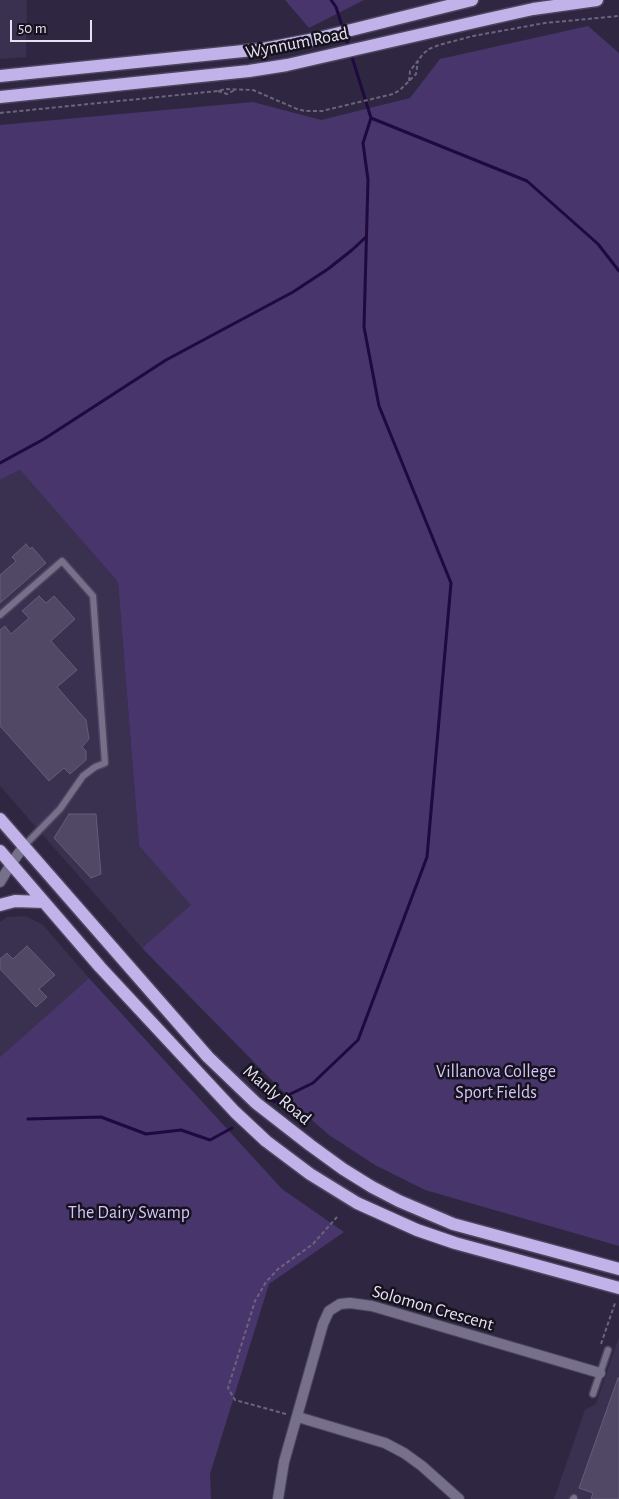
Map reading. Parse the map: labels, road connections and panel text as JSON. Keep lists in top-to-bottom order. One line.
{"streets":{"main road":["Wynnum Road","Manly Road"],"street":["Solomon Crescent"]},"parks":["Villanova College Sport Fields","The Dairy Swamp"],"scale_bar":"50 m"}
